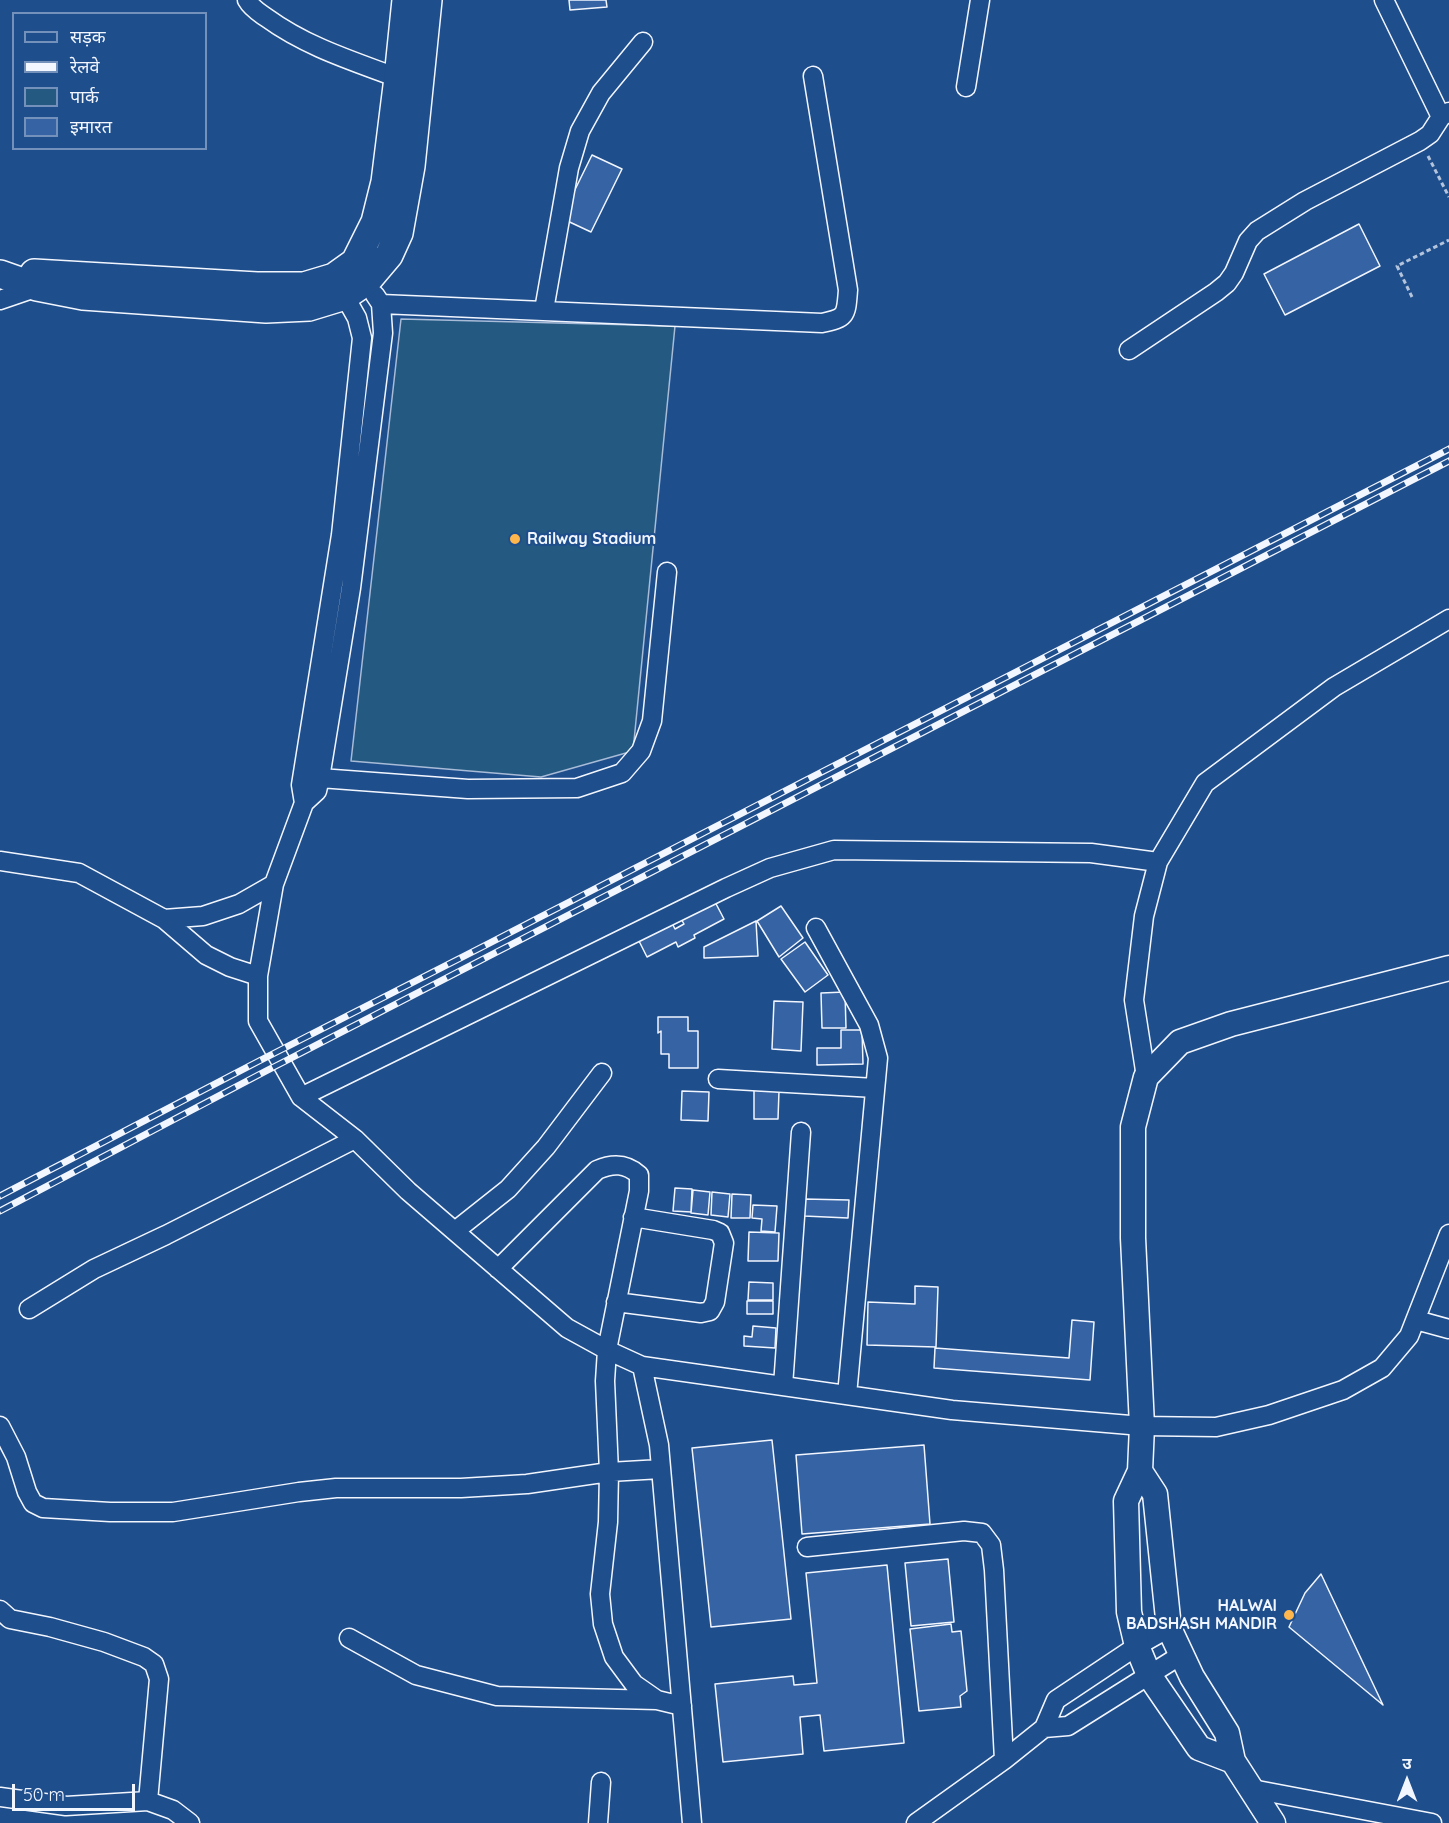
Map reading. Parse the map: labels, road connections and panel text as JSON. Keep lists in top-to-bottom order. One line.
{"places":["Railway Stadium","HALWAI BADSHASH MANDIR"],"legend":["सड़क","रेलवे","पार्क","इमारत"],"scale_bar":"50 m","north":"top"}
